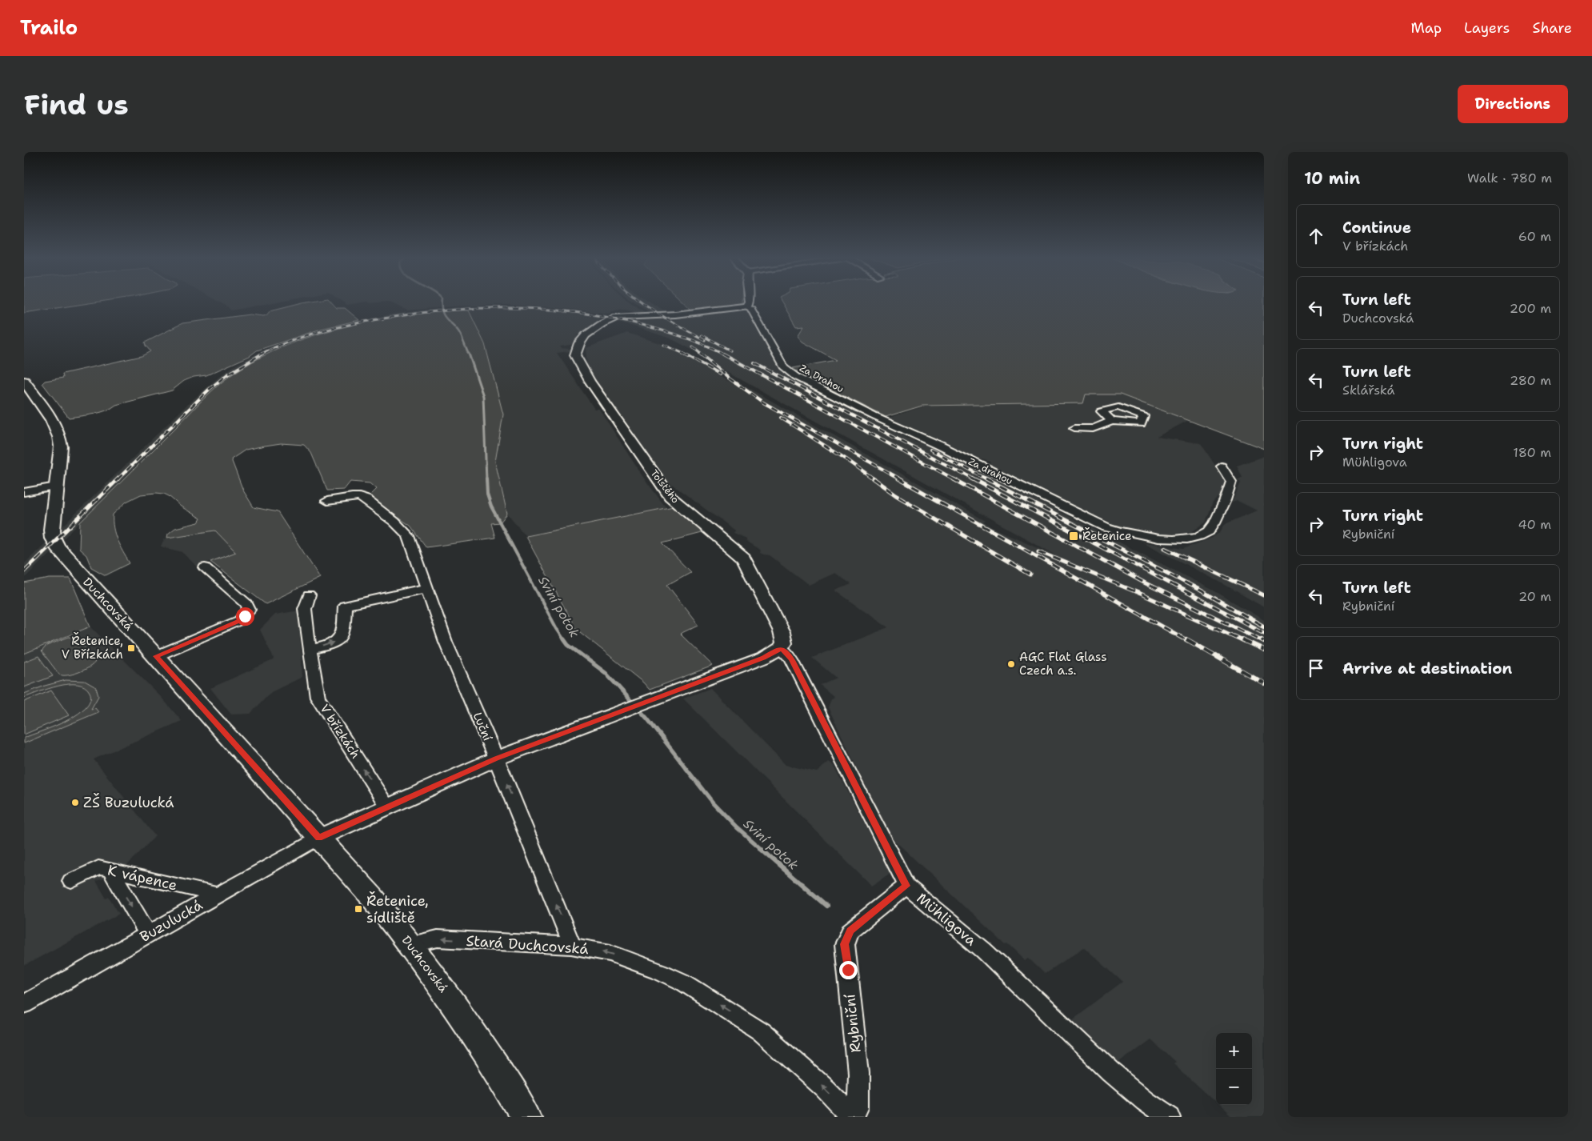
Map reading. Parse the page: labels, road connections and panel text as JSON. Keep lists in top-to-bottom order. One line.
{"streets":{"main road":["Duchcovská"],"street":["Za Drahou","Za drahou","Tolstého","Luční","V břízkách","K vápence","Mühligova","Buzulucká","Stará Duchcovská","Rybniční"]},"crossings":[["Za Drahou","Za drahou"],["Za Drahou","Tolstého"],["Tolstého","Mühligova"],["Duchcovská","Buzulucká"],["Duchcovská","Stará Duchcovská"],["Luční","Stará Duchcovská"],["K vápence","Buzulucká"],["Mühligova","Rybniční"],["Stará Duchcovská","Rybniční"]],"one_way":["Luční","V břízkách","Stará Duchcovská"],"water":["Sviní potok"],"places":{"transit":["Řetenice","Řetenice, V Břízkách","Řetenice, sídliště"],"other":["AGC Flat Glass Czech a.s.","ZŠ Buzulucká"]},"page":{"header":"Trailo","nav":["Map","Layers","Share"],"buttons":"Directions","title":"Find us","heading":["10 min","Walk · 780 m"],"list":[["Continue","V břízkách","60 m"],["Turn left","Duchcovská","200 m"],["Turn left","Sklářská","280 m"],["Turn right","Mühligova","180 m"],["Turn right","Rybniční","40 m"],["Turn left","Rybniční","20 m"],"Arrive at destination"],"map_buttons":["+","−"]}}
